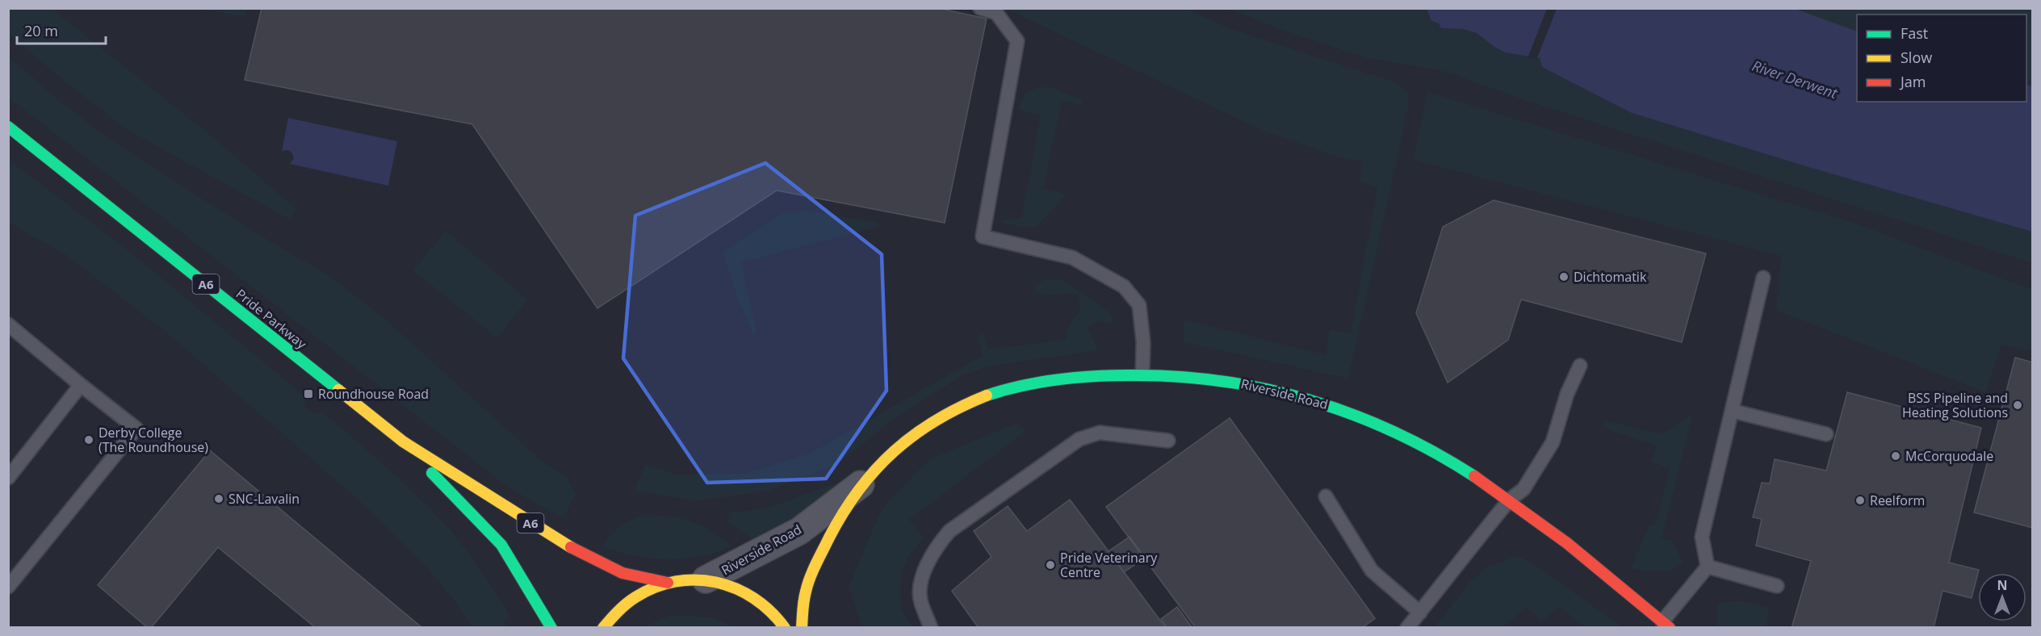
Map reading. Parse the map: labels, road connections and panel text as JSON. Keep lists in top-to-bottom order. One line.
{"streets":{"main road":["A6","Pride Parkway","Riverside Road"]},"crossings":[["A6","Pride Parkway"],["A6","Riverside Road"]],"water":["River Derwent"],"places":{"other":["Dichtomatik","BSS Pipeline and Heating Solutions","Derby College (The Roundhouse)","McCorquodale","SNC-Lavalin","Reelform","Pride Veterinary Centre"],"transit":["Roundhouse Road"]},"legend":["Fast","Slow","Jam"],"scale_bar":"20 m","north":"top"}
